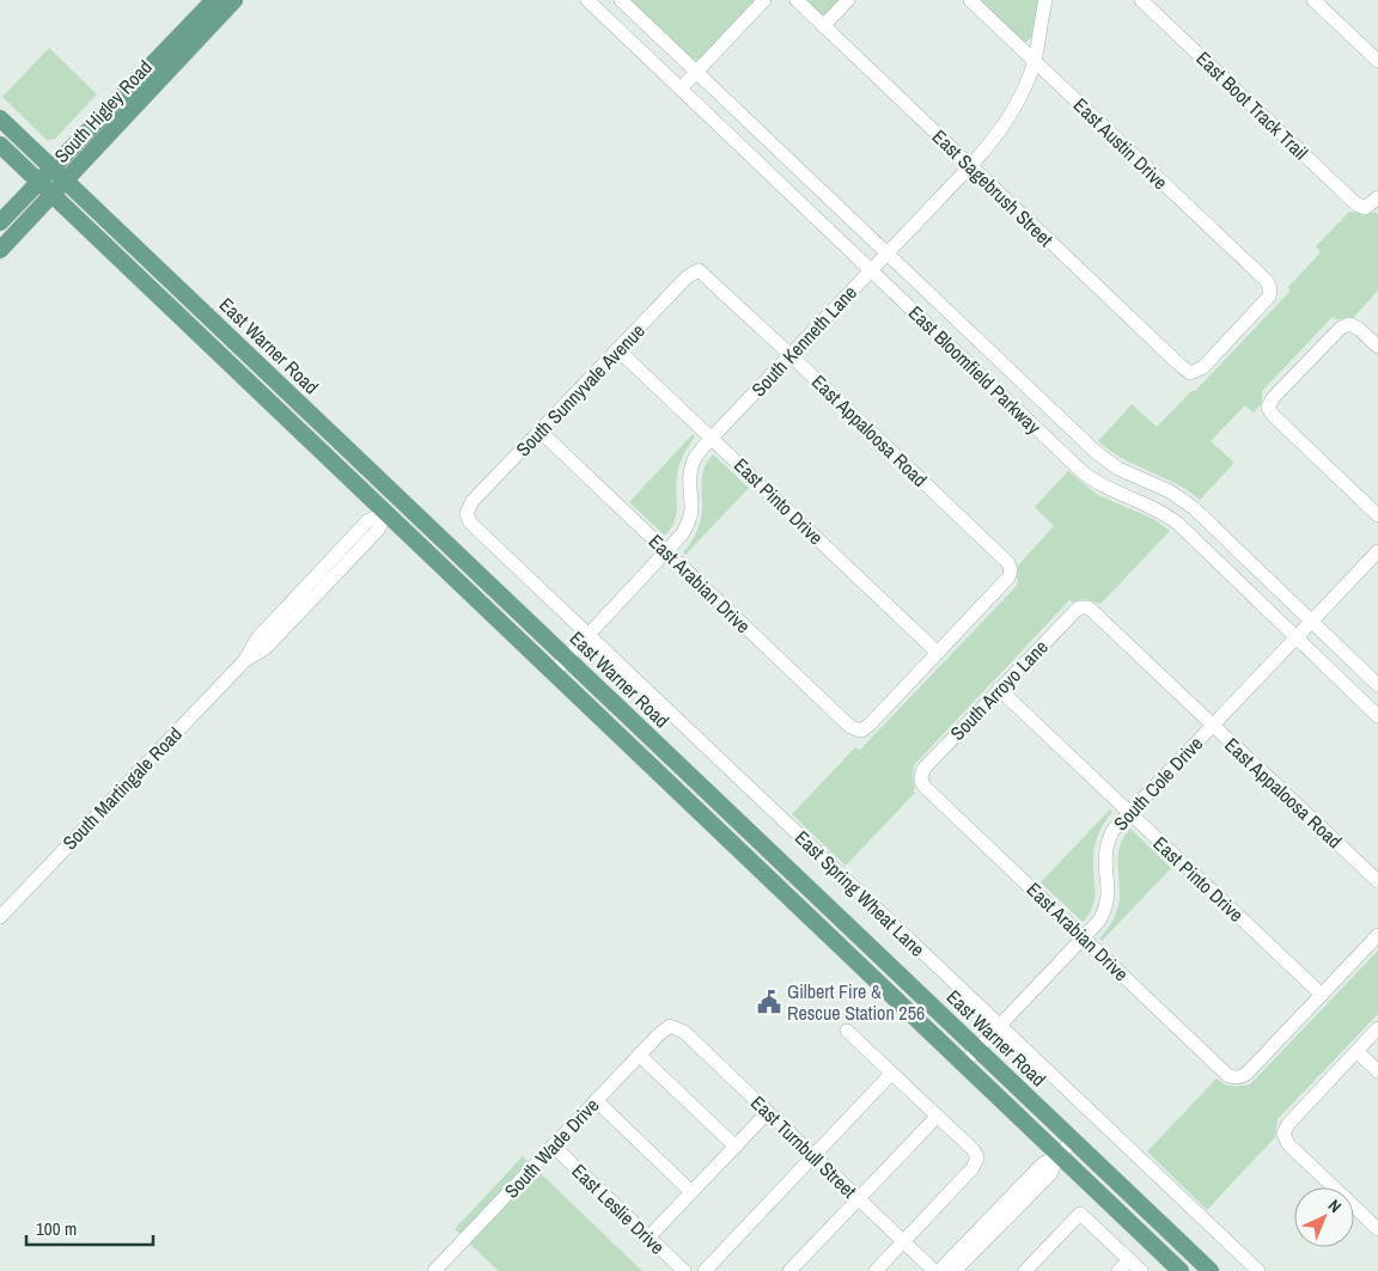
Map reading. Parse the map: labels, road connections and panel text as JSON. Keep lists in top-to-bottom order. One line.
{"streets":{"main road":["South Higley Road","East Warner Road"],"street":["East Boot Track Trail","East Austin Drive","East Sagebrush Street","South Kenneth Lane","East Bloomfield Parkway","South Sunnyvale Avenue","East Appaloosa Road","East Pinto Drive","East Arabian Drive","South Arroyo Lane","South Cole Drive","South Martingale Road","East Spring Wheat Lane","East Turnbull Street","South Wade Drive","East Leslie Drive"]},"crossings":[["South Higley Road","East Warner Road"],["East Austin Drive","East Sagebrush Street"],["East Austin Drive","South Kenneth Lane"],["East Sagebrush Street","South Kenneth Lane"],["South Kenneth Lane","East Warner Road"],["South Kenneth Lane","East Bloomfield Parkway"],["South Kenneth Lane","East Appaloosa Road"],["South Kenneth Lane","East Pinto Drive"],["South Kenneth Lane","East Arabian Drive"],["South Kenneth Lane","East Spring Wheat Lane"],["East Warner Road","South Cole Drive"],["East Warner Road","South Martingale Road"],["East Bloomfield Parkway","South Cole Drive"],["South Sunnyvale Avenue","East Appaloosa Road"],["South Sunnyvale Avenue","East Pinto Drive"],["South Sunnyvale Avenue","East Arabian Drive"],["South Sunnyvale Avenue","East Spring Wheat Lane"],["East Appaloosa Road","East Pinto Drive"],["East Appaloosa Road","East Arabian Drive"],["East Appaloosa Road","South Arroyo Lane"],["East Appaloosa Road","South Cole Drive"],["East Pinto Drive","East Arabian Drive"],["East Pinto Drive","South Arroyo Lane"],["East Pinto Drive","South Cole Drive"],["East Arabian Drive","South Arroyo Lane"],["East Arabian Drive","South Cole Drive"],["South Cole Drive","East Spring Wheat Lane"],["East Turnbull Street","South Wade Drive"],["South Wade Drive","East Leslie Drive"]],"places":{"public building":["Gilbert Fire & Rescue Station 256"]},"scale_bar":"100 m","north":"top right"}
